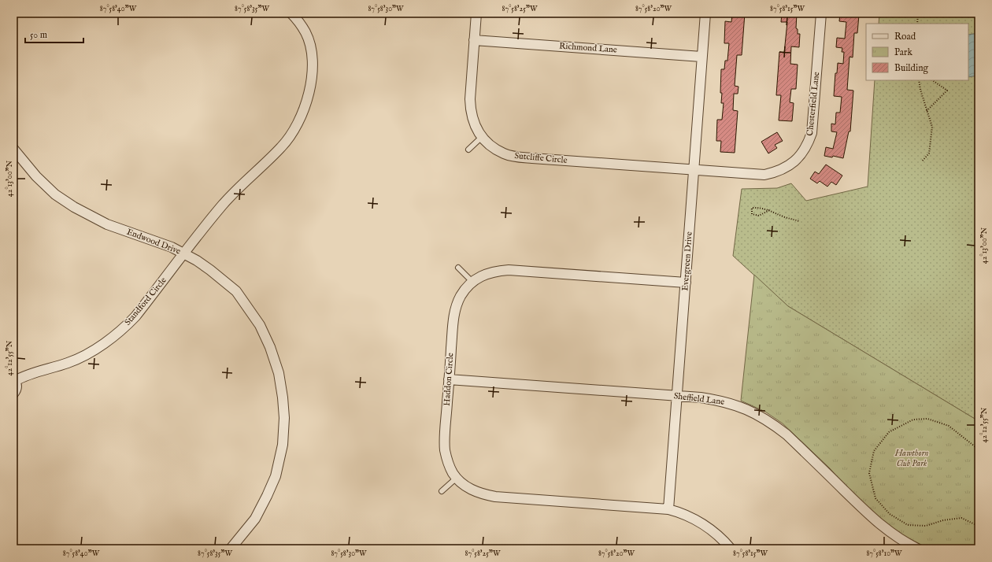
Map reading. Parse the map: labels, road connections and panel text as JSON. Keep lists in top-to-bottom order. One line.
{"streets":{"street":["Richmond Lane","Chesterfield Lane","Sutcliffe Circle","Endwood Drive","Evergreen Drive","Standford Circle","Haddon Circle","Sheffield Lane"]},"crossings":[["Richmond Lane","Sutcliffe Circle"],["Richmond Lane","Evergreen Drive"],["Chesterfield Lane","Sutcliffe Circle"],["Chesterfield Lane","Evergreen Drive"],["Sutcliffe Circle","Evergreen Drive"],["Endwood Drive","Standford Circle"],["Evergreen Drive","Haddon Circle"],["Evergreen Drive","Sheffield Lane"],["Haddon Circle","Sheffield Lane"]],"parks":["Hawthorn Club Park"],"legend":["Road","Park","Building"],"scale_bar":"50 m","coordinates":["87°58'40\"W","87°58'35\"W","87°58'30\"W","87°58'25\"W","87°58'20\"W","87°58'15\"W","42°13'00\"N","42°12'55\"N","87°58'10\"W"]}
